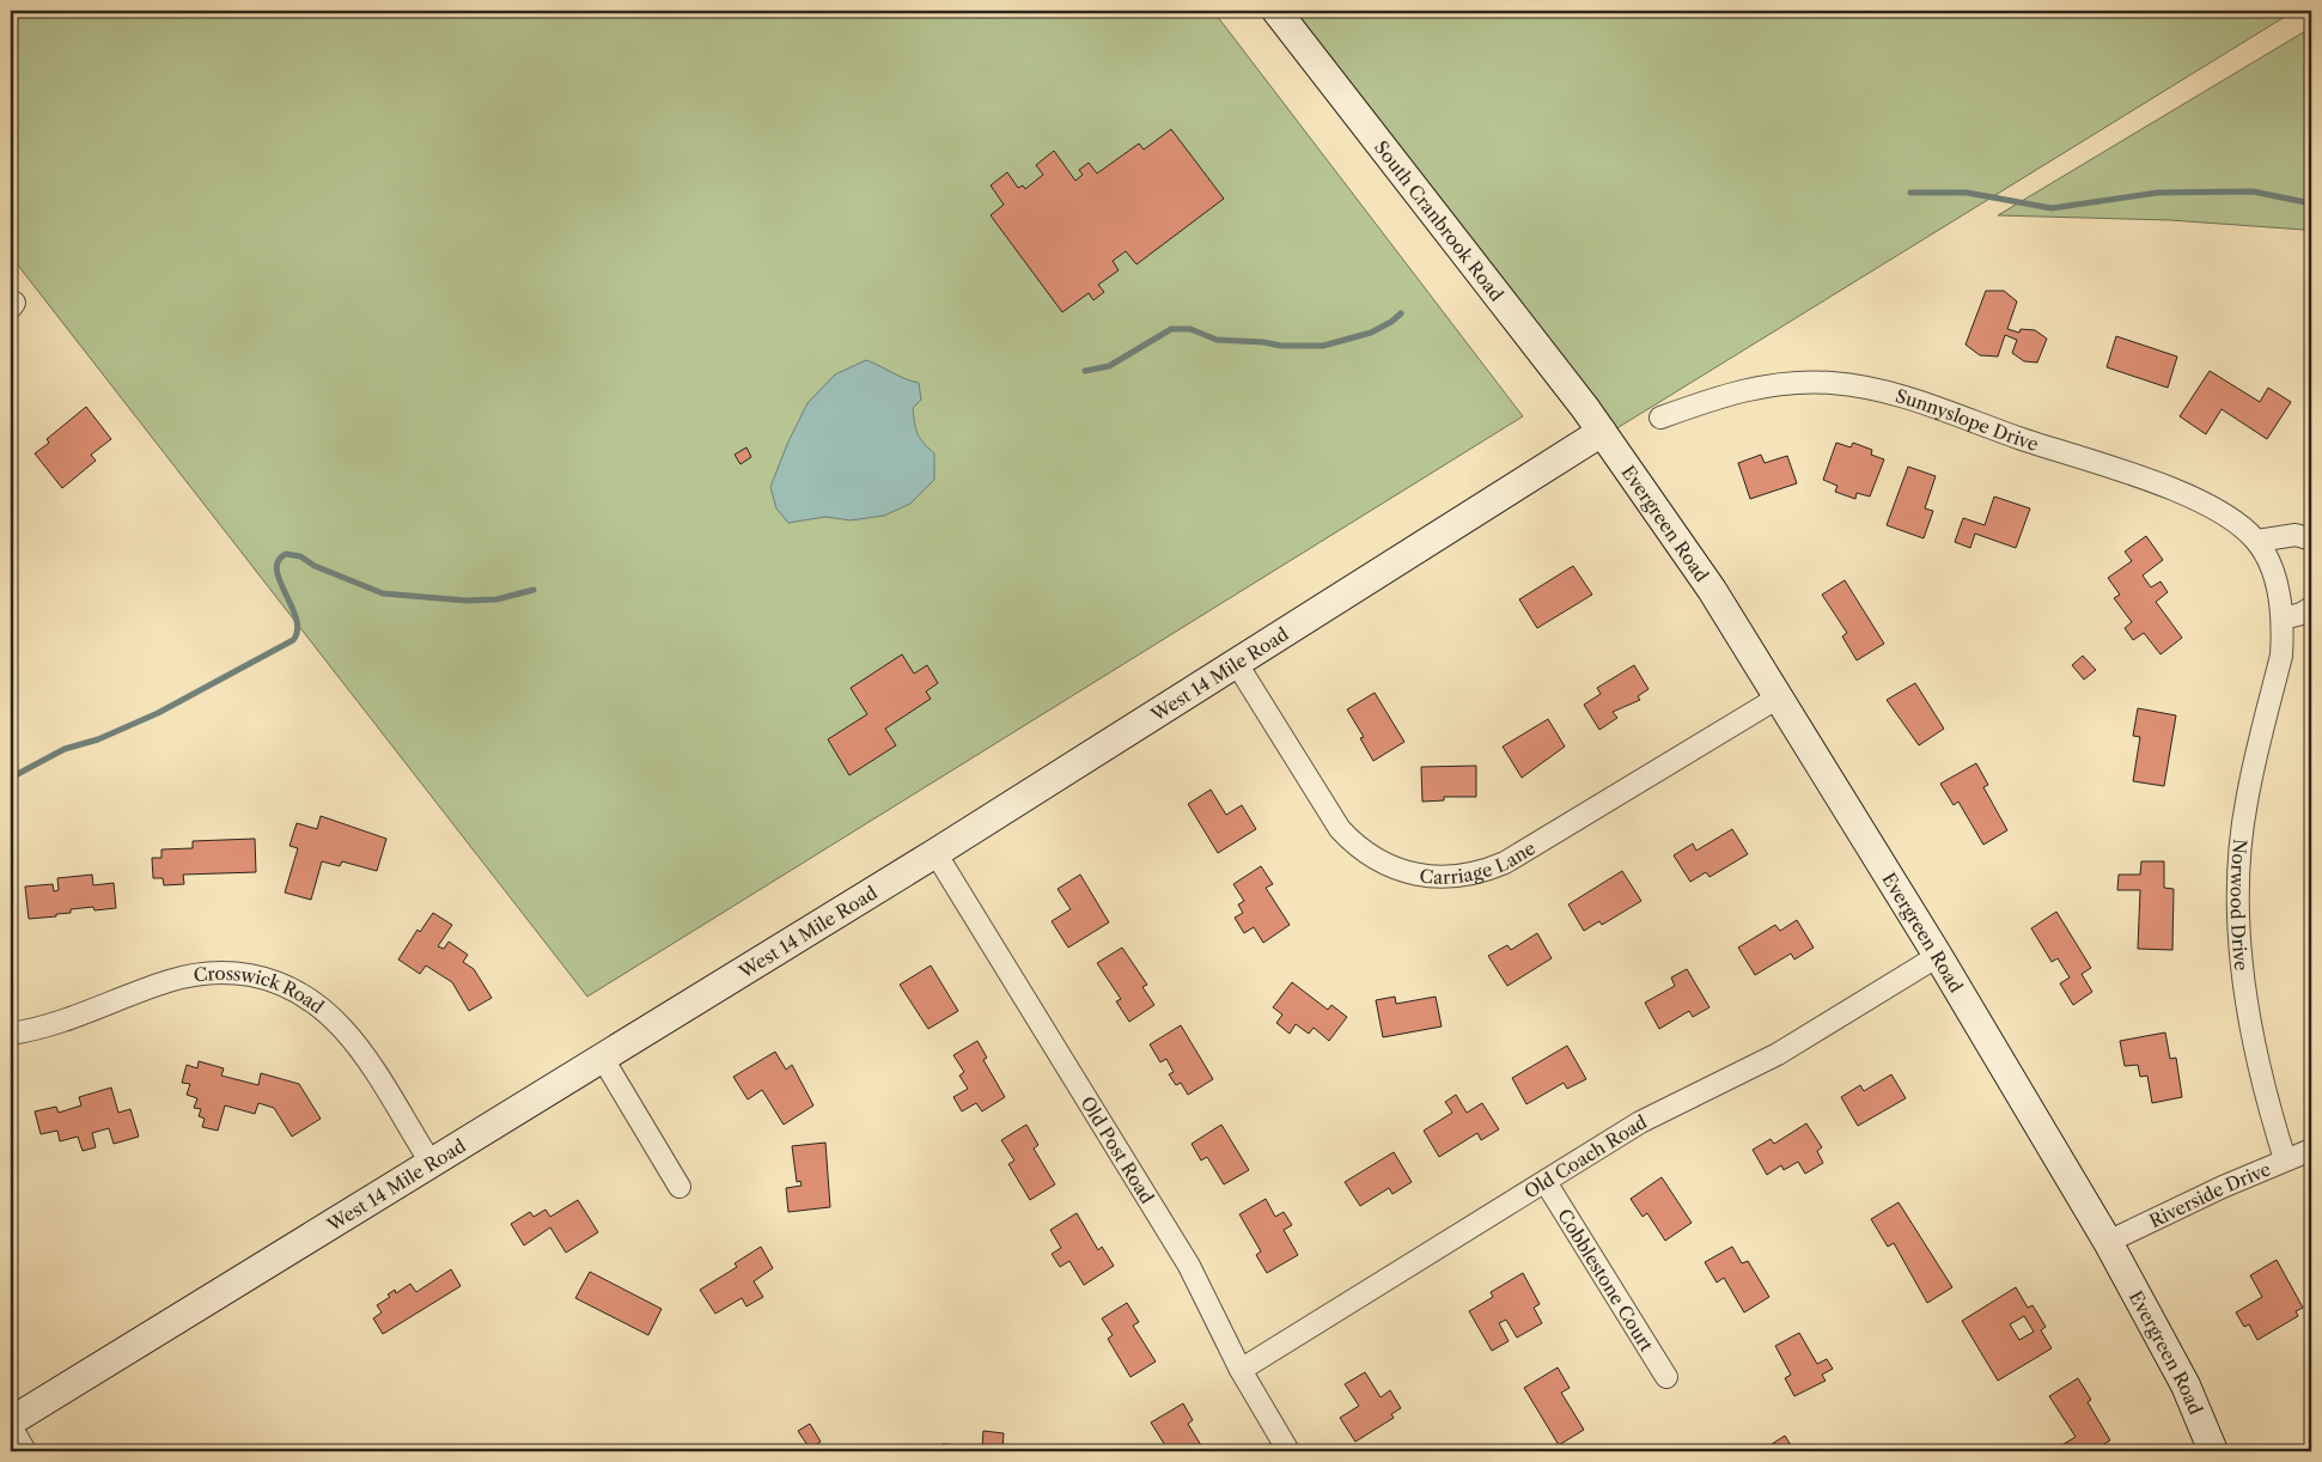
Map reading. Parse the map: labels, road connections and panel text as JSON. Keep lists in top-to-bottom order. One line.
{"streets":{"street":["South Cranbrook Road","Sunnyslope Drive","Evergreen Road","West 14 Mile Road","Carriage Lane","Norwood Drive","Crosswick Road","Old Post Road","Old Coach Road","Riverside Drive","Cobblestone Court"]},"crossings":[["South Cranbrook Road","Evergreen Road"],["South Cranbrook Road","West 14 Mile Road"],["Sunnyslope Drive","Norwood Drive"],["Evergreen Road","West 14 Mile Road"],["Evergreen Road","Carriage Lane"],["Evergreen Road","Old Coach Road"],["Evergreen Road","Riverside Drive"],["West 14 Mile Road","Carriage Lane"],["West 14 Mile Road","Crosswick Road"],["West 14 Mile Road","Old Post Road"],["Norwood Drive","Riverside Drive"],["Old Post Road","Old Coach Road"],["Old Coach Road","Cobblestone Court"]]}
